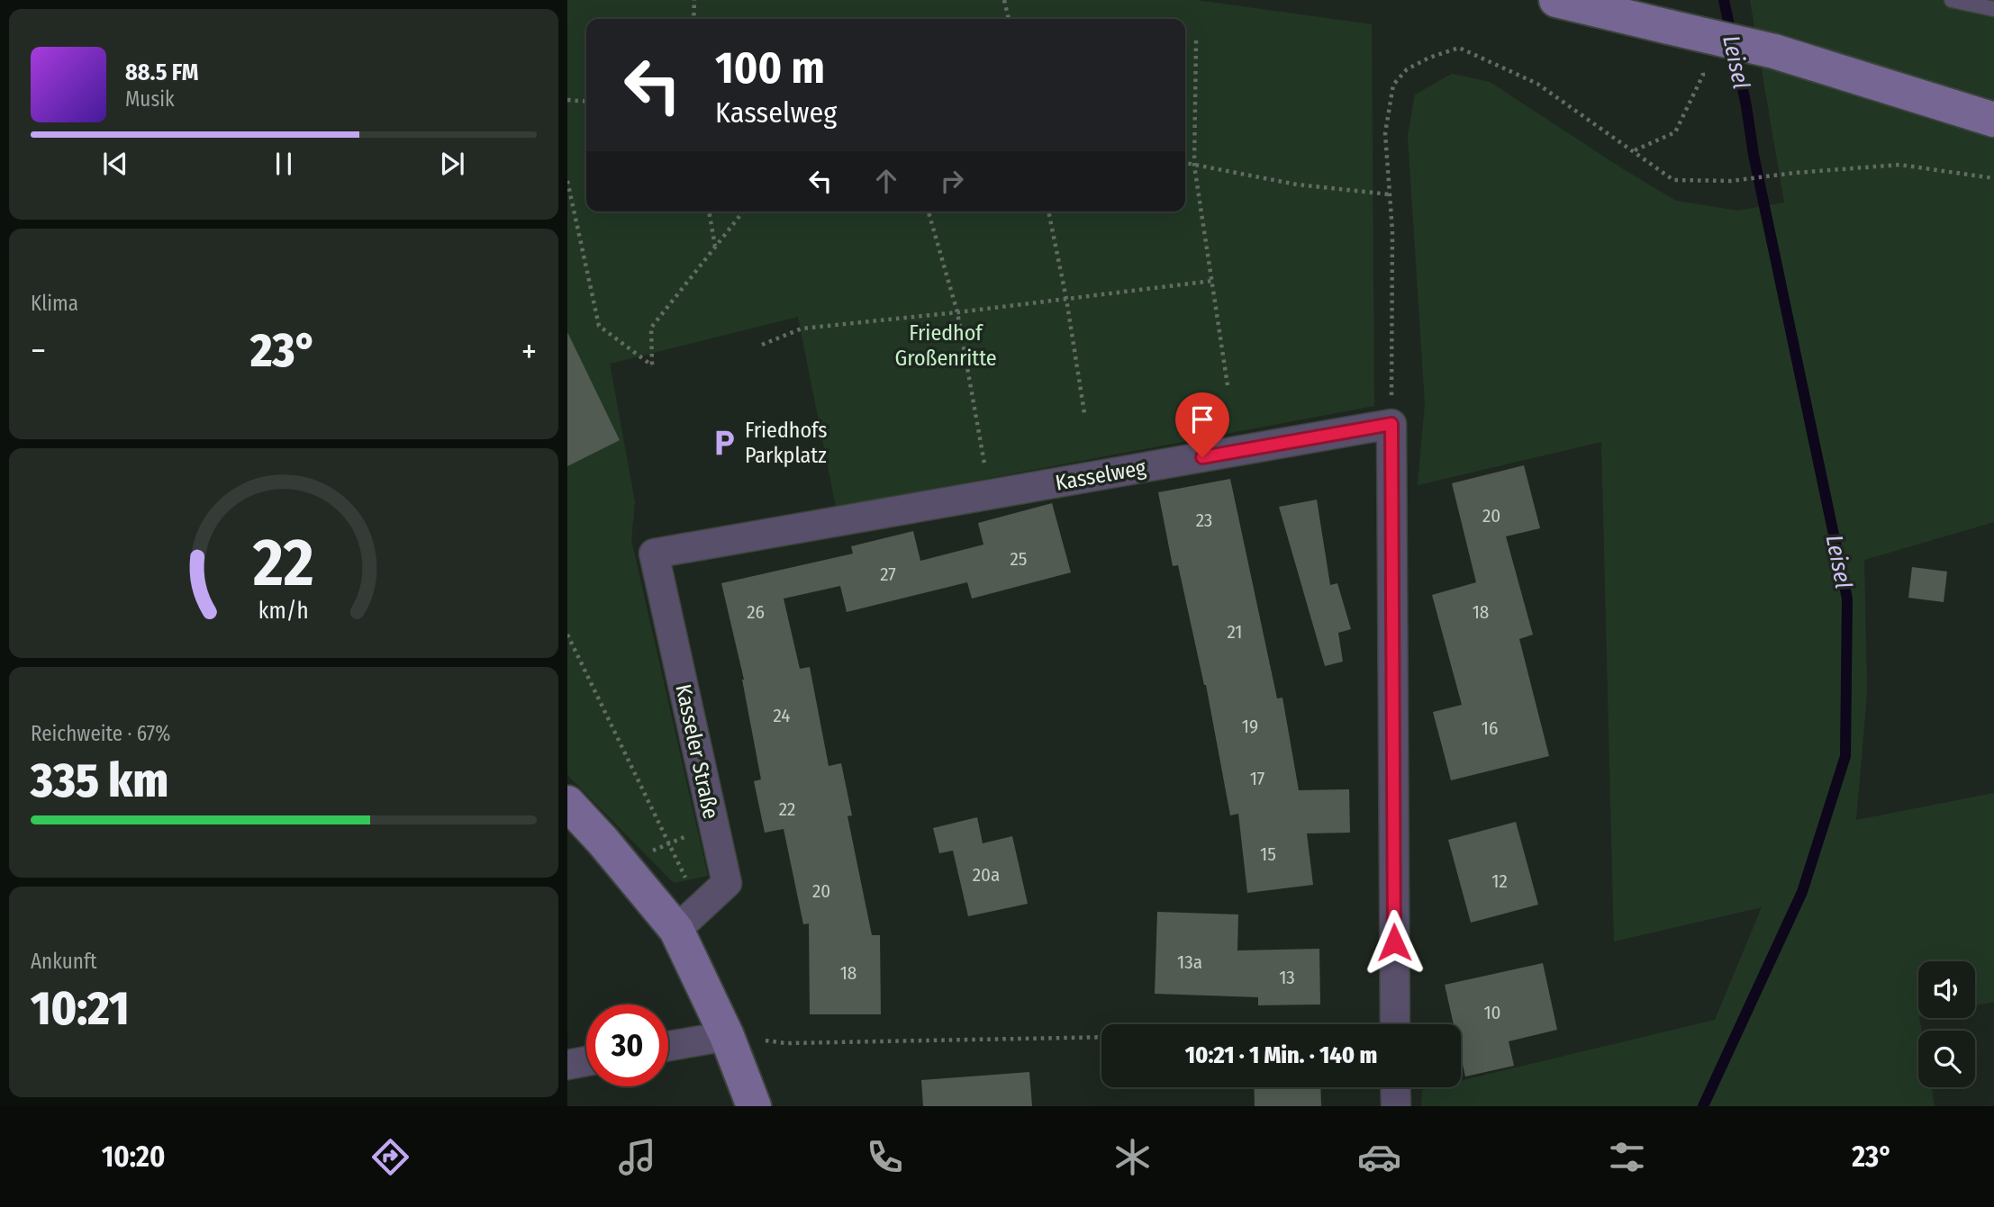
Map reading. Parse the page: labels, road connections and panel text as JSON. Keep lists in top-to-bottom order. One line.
{"streets":{"street":["Kasselweg","Kasseler Straße"]},"crossings":[["Kasselweg","Kasseler Straße"]],"water":["Leisel"],"parks":["Friedhof Großenritte"],"places":{"parking":["Friedhofs Parkplatz"]},"house_numbers":["20","23","25","27","26","18","21","24","19","16","17","22","15","20a","12","20","13a","18","13","10"],"page":{"turn":["100 m","Kasselweg"],"song":["88.5 FM","Musik"],"tile":["Klima",["Reichweite · 67%","335 km"],["Ankunft","10:21"]],"heat":["−","23°","+"],"limit":"30","trip":"10:21 · 1 Min. · 140 m","tabs":["10:20","23°"],"gauge":["22","km/h"]}}
